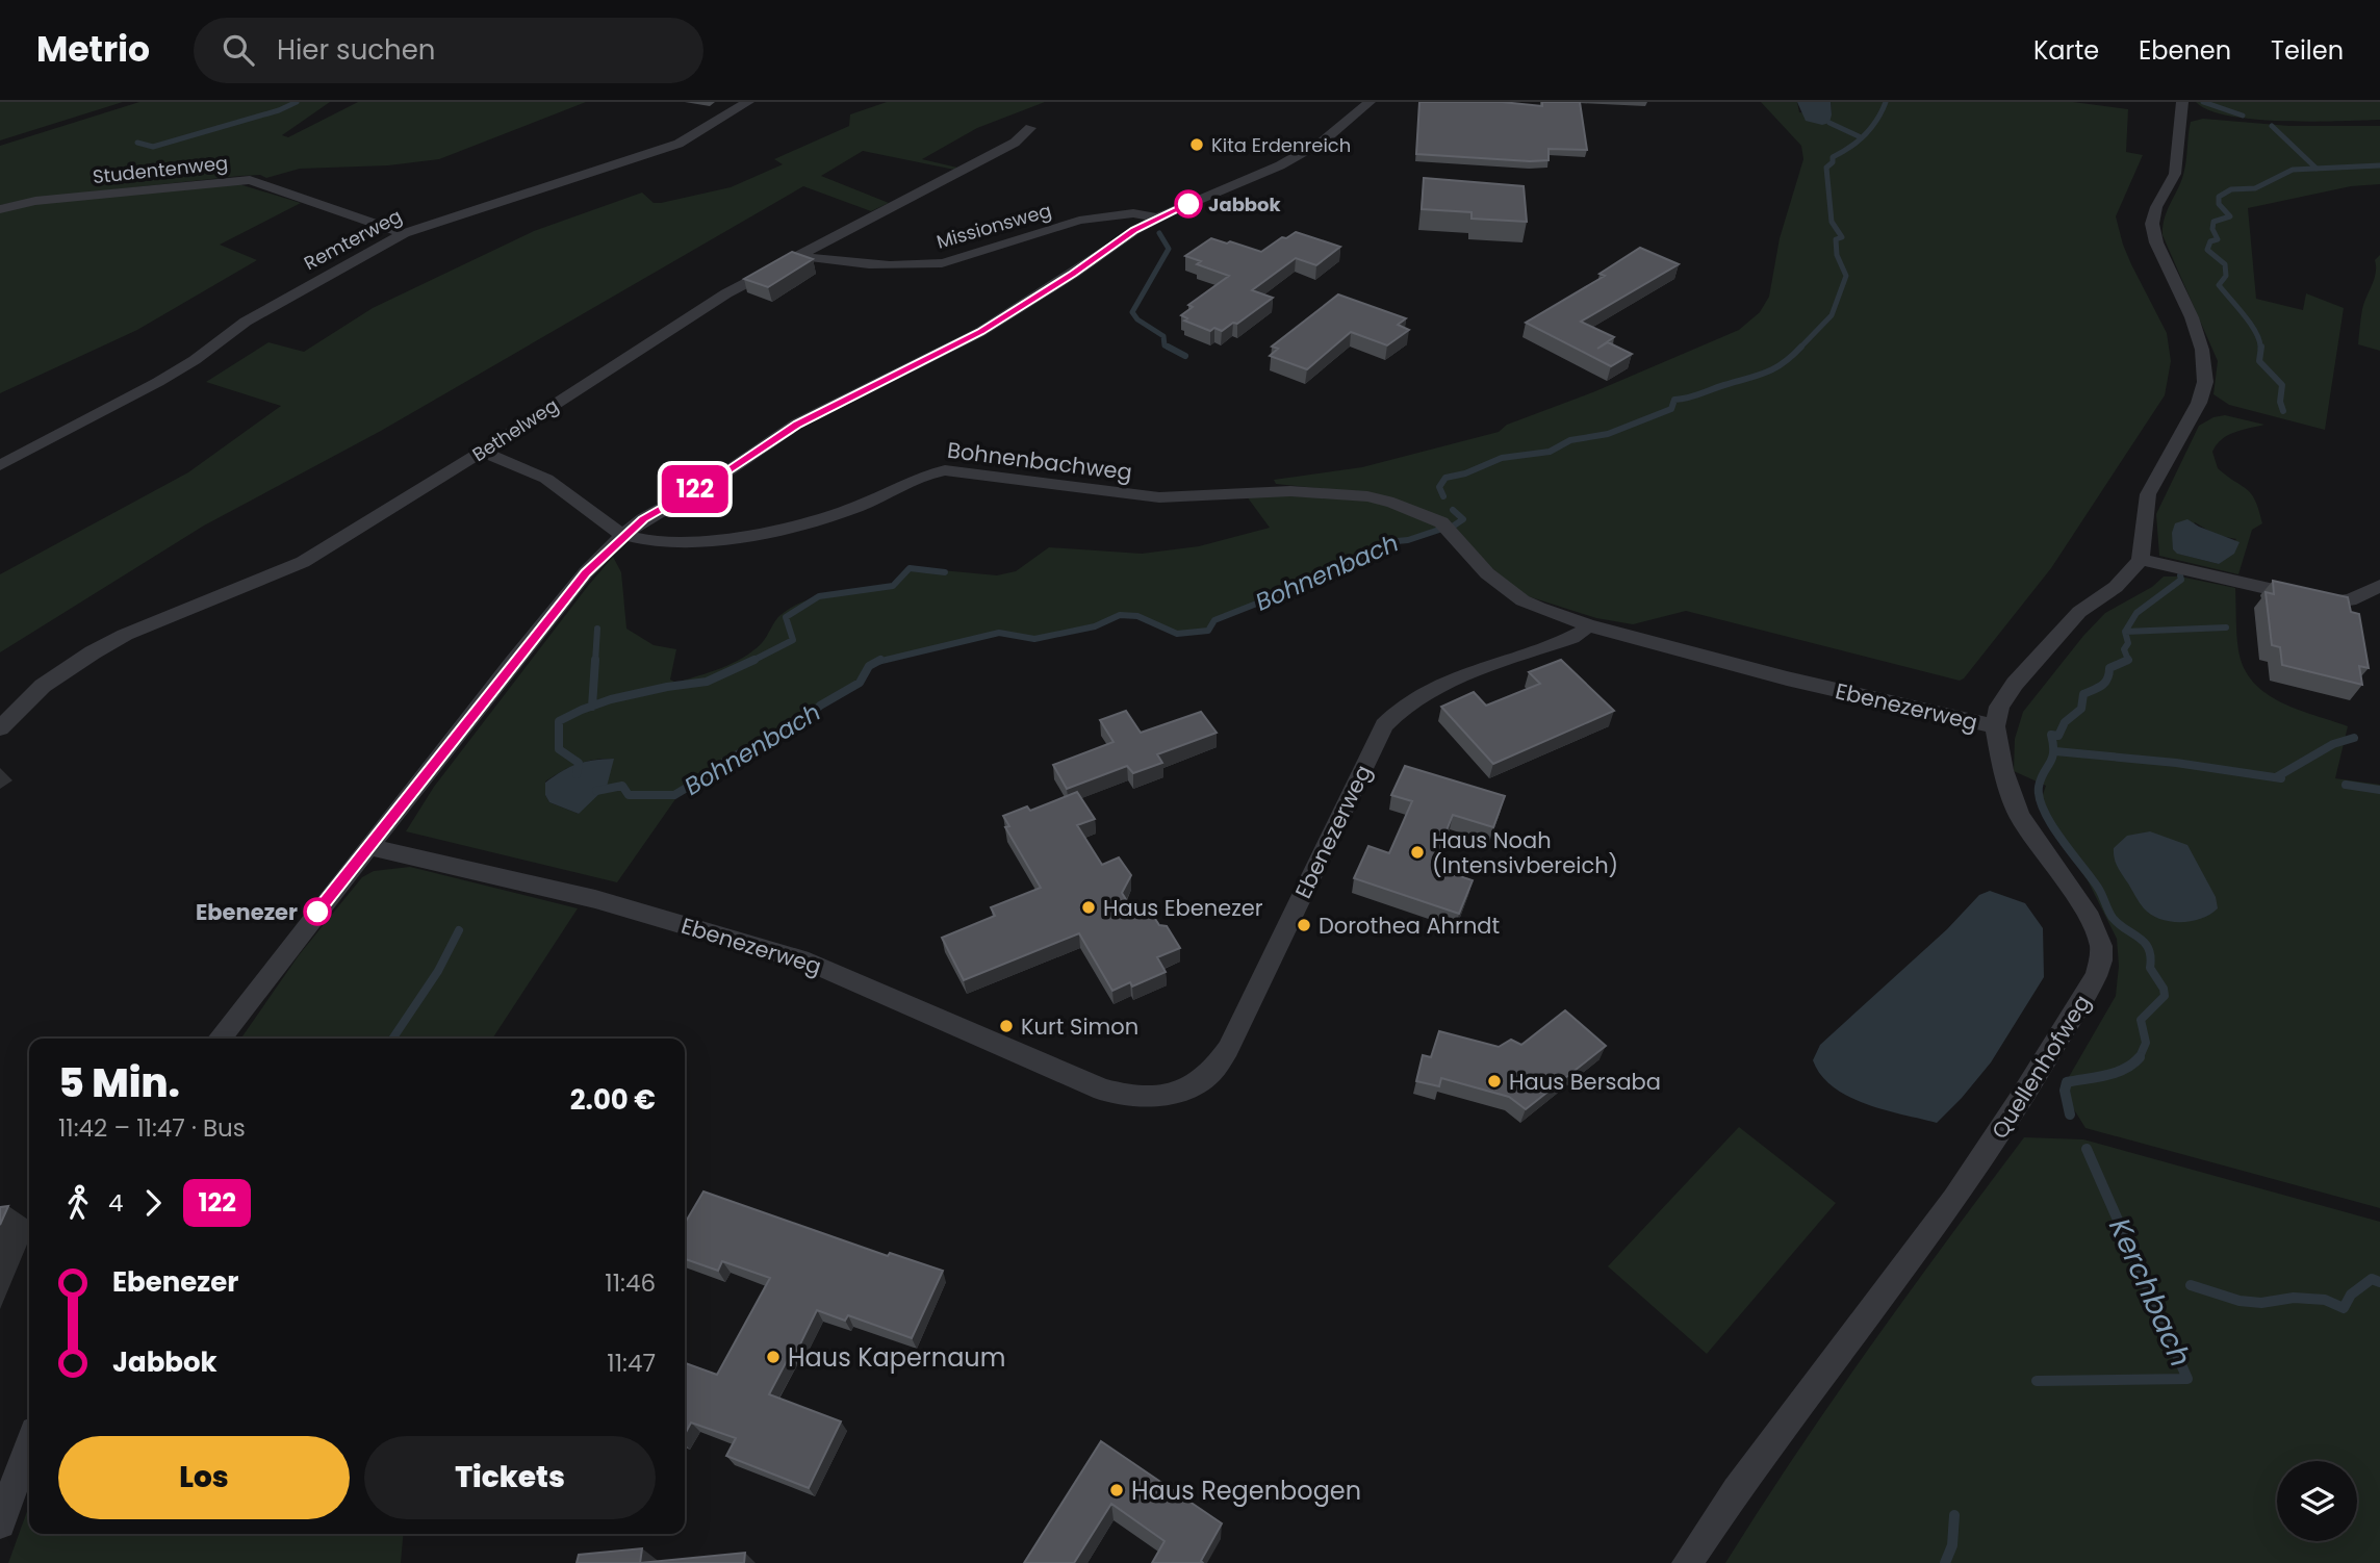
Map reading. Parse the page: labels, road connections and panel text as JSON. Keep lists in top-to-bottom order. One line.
{"streets":{"street":["Studentenweg","Missionsweg","Remterweg","Bethelweg","Bohnenbachweg","Ebenezerweg","Quellenhofweg"]},"crossings":[["Studentenweg","Remterweg"],["Missionsweg","Bethelweg"],["Bethelweg","Bohnenbachweg"],["Bohnenbachweg","Ebenezerweg"],["Ebenezerweg","Quellenhofweg"]],"water":["Bohnenbach","Kerchbach"],"places":["Kita Erdenreich","Jabbok","Haus Noah (Intensivbereich)","Haus Ebenezer","Ebenezer","Dorothea Ahrndt","Kurt Simon","Haus Bersaba","Haus Kapernaum","Haus Regenbogen"],"lines":["bus line 122"],"page":{"header":"Metrio","search":"Hier suchen","nav":["Karte","Ebenen","Teilen"],"on_map":"122","heading":["5 Min.","11:42 – 11:47 · Bus","2.00 €"],"legs":["4","122"],"list":[{"name":"Ebenezer","value":"11:46"},{"name":"Jabbok","value":"11:47"}],"buttons":["Los","Tickets"]}}
